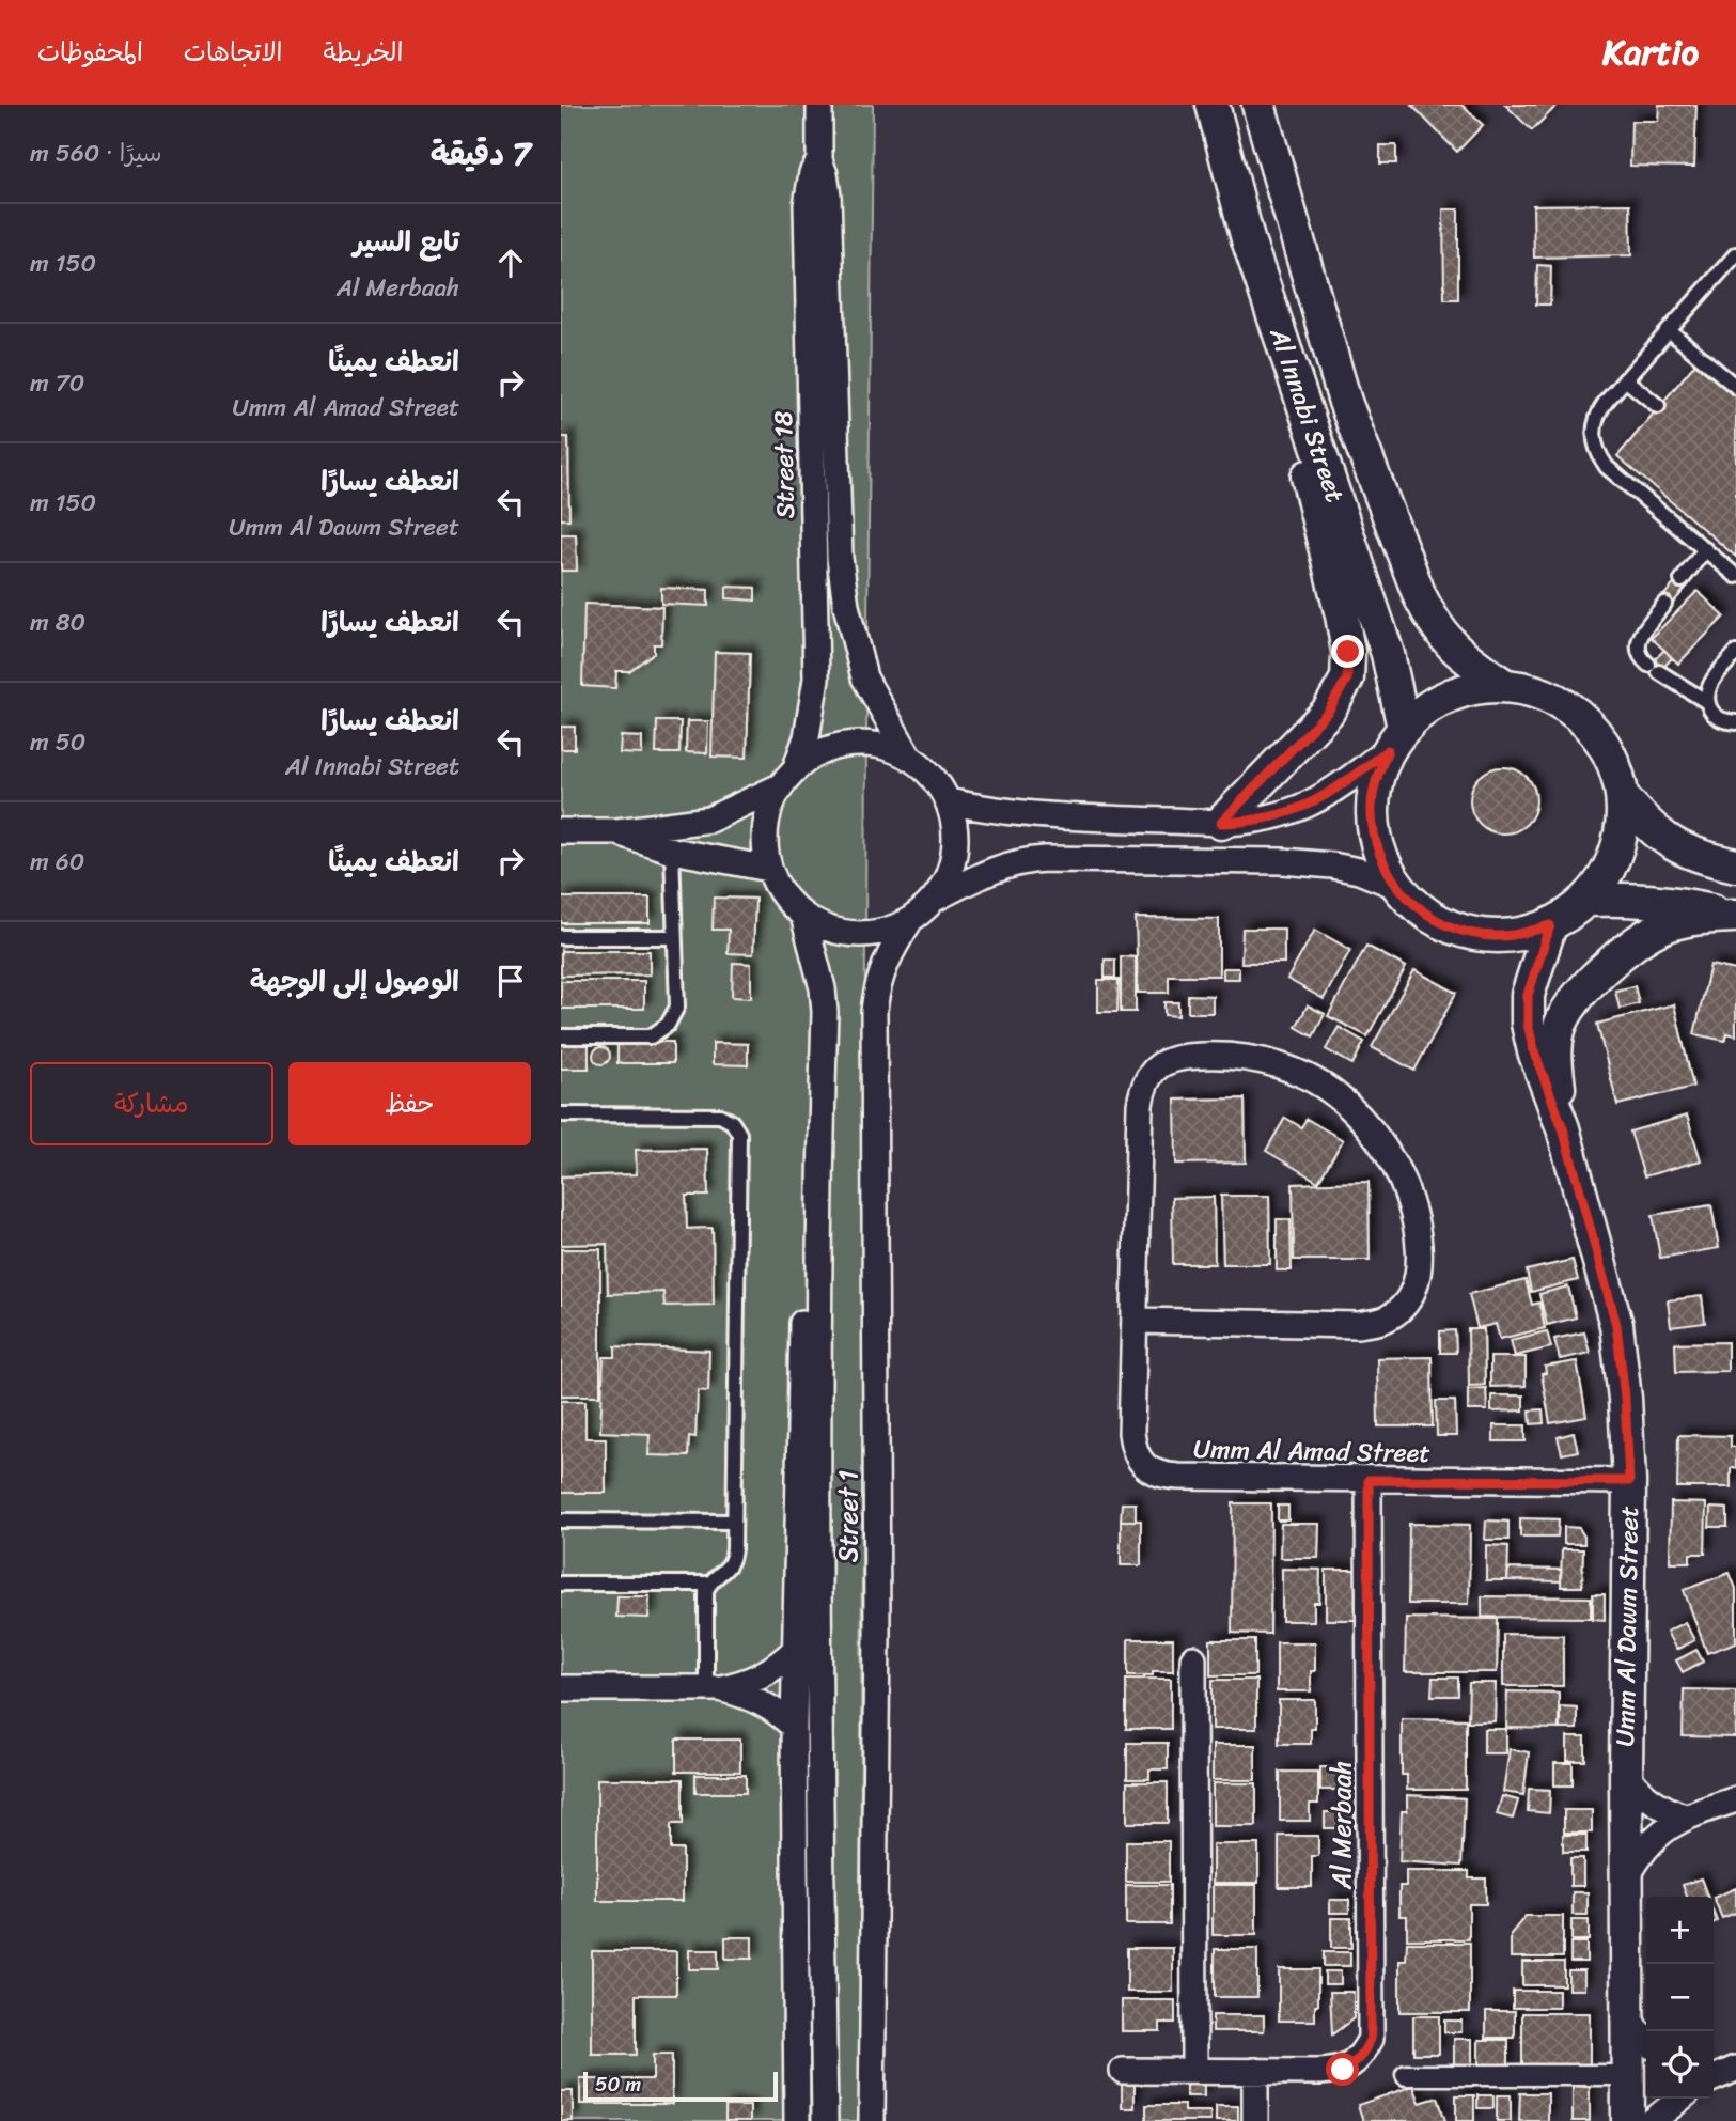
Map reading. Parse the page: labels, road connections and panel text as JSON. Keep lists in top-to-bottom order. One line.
{"streets":{"street":["Al Innabi Street","Street 18","Umm Al Amad Street","Street 1","Umm Al Dawm Street","Al Merbaah"]},"crossings":[["Al Innabi Street","Umm Al Dawm Street"],["Street 18","Street 1"],["Umm Al Amad Street","Umm Al Dawm Street"],["Umm Al Amad Street","Al Merbaah"]],"scale_bar":"50 m","page":{"header":"Kartio","nav":["الخريطة","الاتجاهات","المحفوظات"],"heading":["7 دقيقة","سيرًا · 560 m"],"list":[["تابع السير","Al Merbaah","150 m"],["انعطف يمينًا","Umm Al Amad Street","70 m"],["انعطف يسارًا","Umm Al Dawm Street","150 m"],["انعطف يسارًا","80 m"],["انعطف يسارًا","Al Innabi Street","50 m"],["انعطف يمينًا","60 m"],"الوصول إلى الوجهة"],"buttons":["حفظ","مشاركة"],"map_buttons":["+","−"],"scale":"50 m"}}
